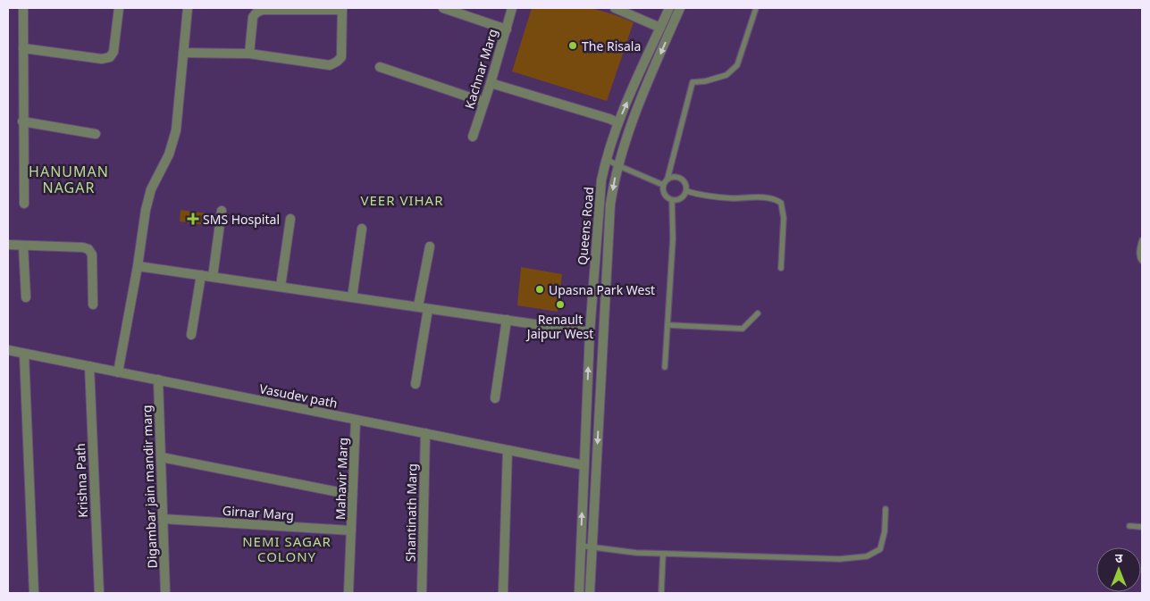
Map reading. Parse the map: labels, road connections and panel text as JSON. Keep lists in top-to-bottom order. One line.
{"streets":{"street":["Kachnar Marg","Queens Road","Vasudev path","Mahavir Marg","Krishna Path","Digambar jain mandir marg","Girnar Marg","Shantinath Marg"]},"crossings":[["Queens Road","Vasudev path"],["Vasudev path","Mahavir Marg"],["Vasudev path","Krishna Path"],["Vasudev path","Digambar jain mandir marg"],["Vasudev path","Shantinath Marg"],["Mahavir Marg","Girnar Marg"],["Digambar jain mandir marg","Girnar Marg"]],"districts":["HANUMAN NAGAR","VEER VIHAR","NEMI SAGAR COLONY"],"places":{"other":["The Risala","Upasna Park West","Renault Jaipur West"],"health":["SMS Hospital"]},"north":"top"}
